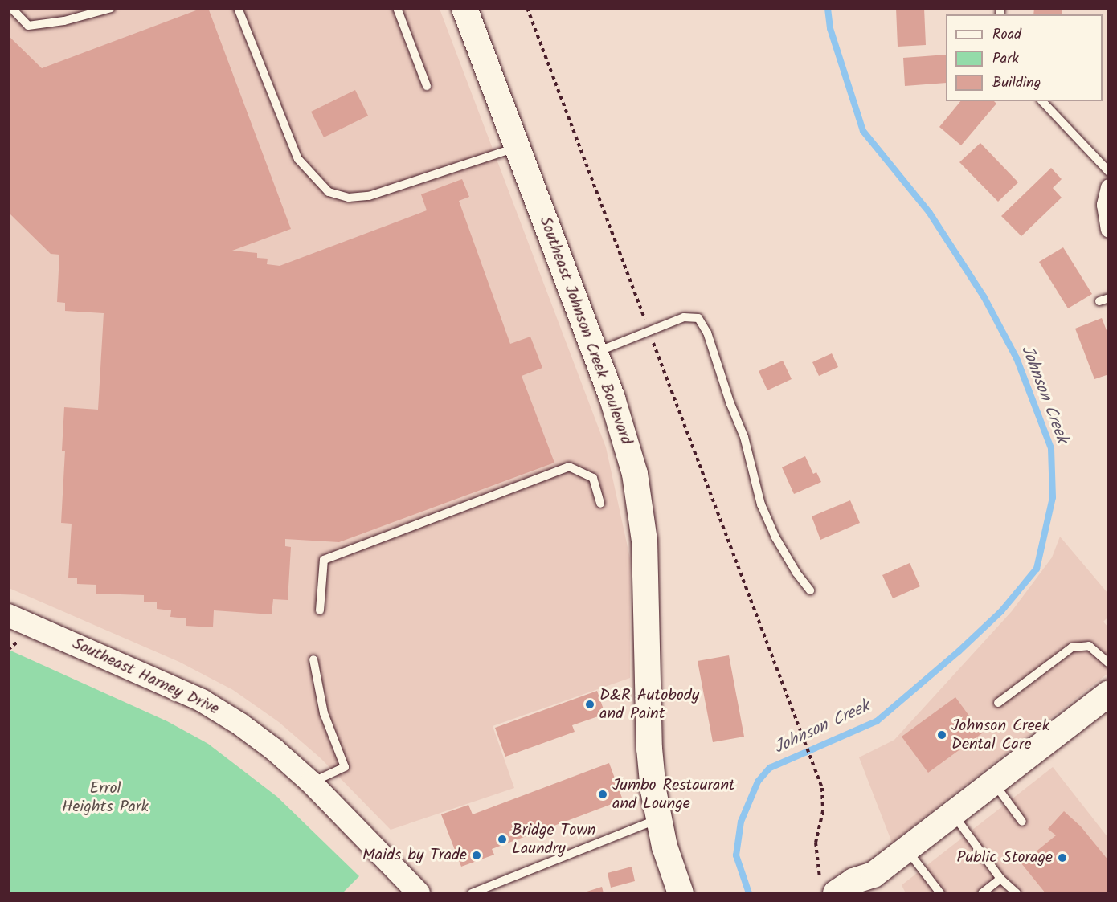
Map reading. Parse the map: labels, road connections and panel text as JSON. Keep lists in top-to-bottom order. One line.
{"streets":{"main road":["Southeast Johnson Creek Boulevard","Southeast Harney Drive"]},"water":["Johnson Creek"],"parks":["Errol Heights Park"],"places":["D&R Autobody and Paint","Johnson Creek Dental Care","Jumbo Restaurant and Lounge","Bridge Town Laundry","Maids by Trade","Public Storage"],"legend":["Road","Park","Building"]}
